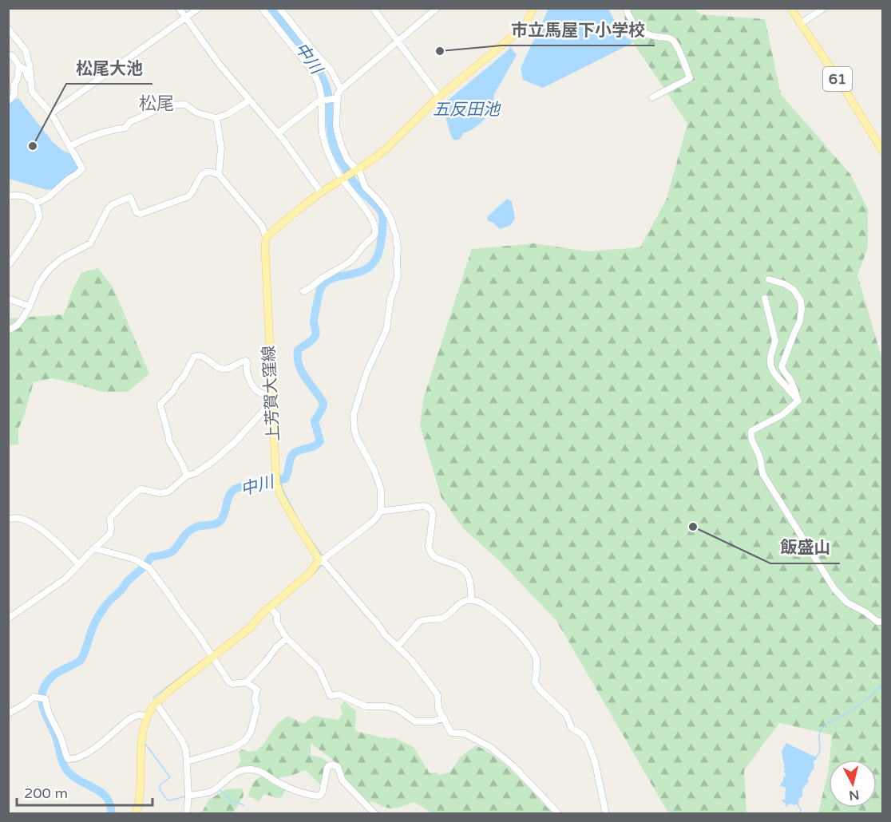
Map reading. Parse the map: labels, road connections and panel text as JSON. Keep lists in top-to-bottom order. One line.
{"streets":{"main road":["61","上芳賀大窪線"]},"districts":["松尾"],"water":["中川","五反田池"],"places":["市立馬屋下小学校","松尾大池","飯盛山"],"scale_bar":"200 m","north":"bottom"}
